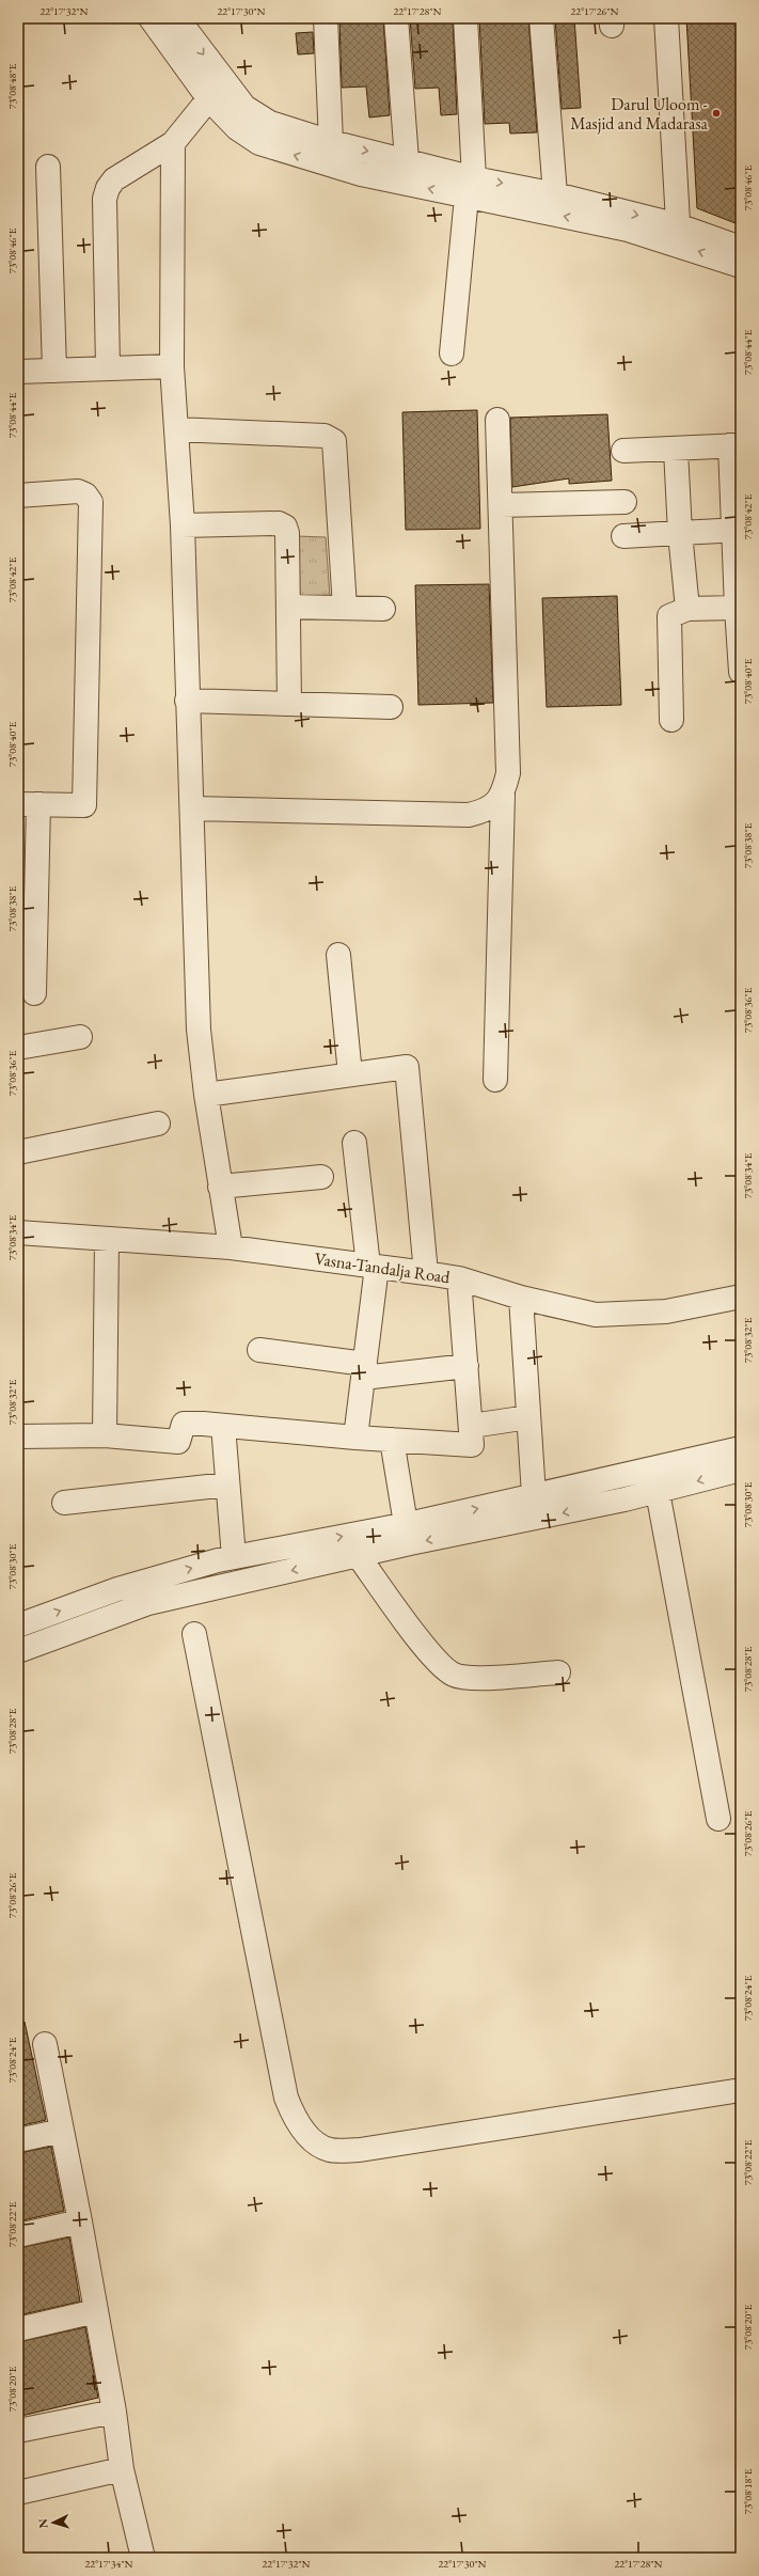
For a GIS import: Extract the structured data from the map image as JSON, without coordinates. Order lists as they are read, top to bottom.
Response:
{
  "streets": {
    "street": ["Vasna-Tandalja Road"]
  },
  "places": ["Darul Uloom - Masjid and Madarasa"],
  "north": "left",
  "coordinates": [
    "22°17'32\"N",
    "22°17'30\"N",
    "22°17'28\"N",
    "22°17'26\"N",
    "73°08'48\"E",
    "73°08'46\"E",
    "73°08'44\"E",
    "73°08'42\"E",
    "73°08'40\"E",
    "73°08'38\"E",
    "73°08'36\"E",
    "73°08'34\"E",
    "73°08'32\"E",
    "73°08'30\"E",
    "73°08'28\"E",
    "73°08'26\"E",
    "73°08'24\"E",
    "73°08'22\"E",
    "73°08'20\"E",
    "73°08'18\"E",
    "22°17'34\"N"
  ]
}
